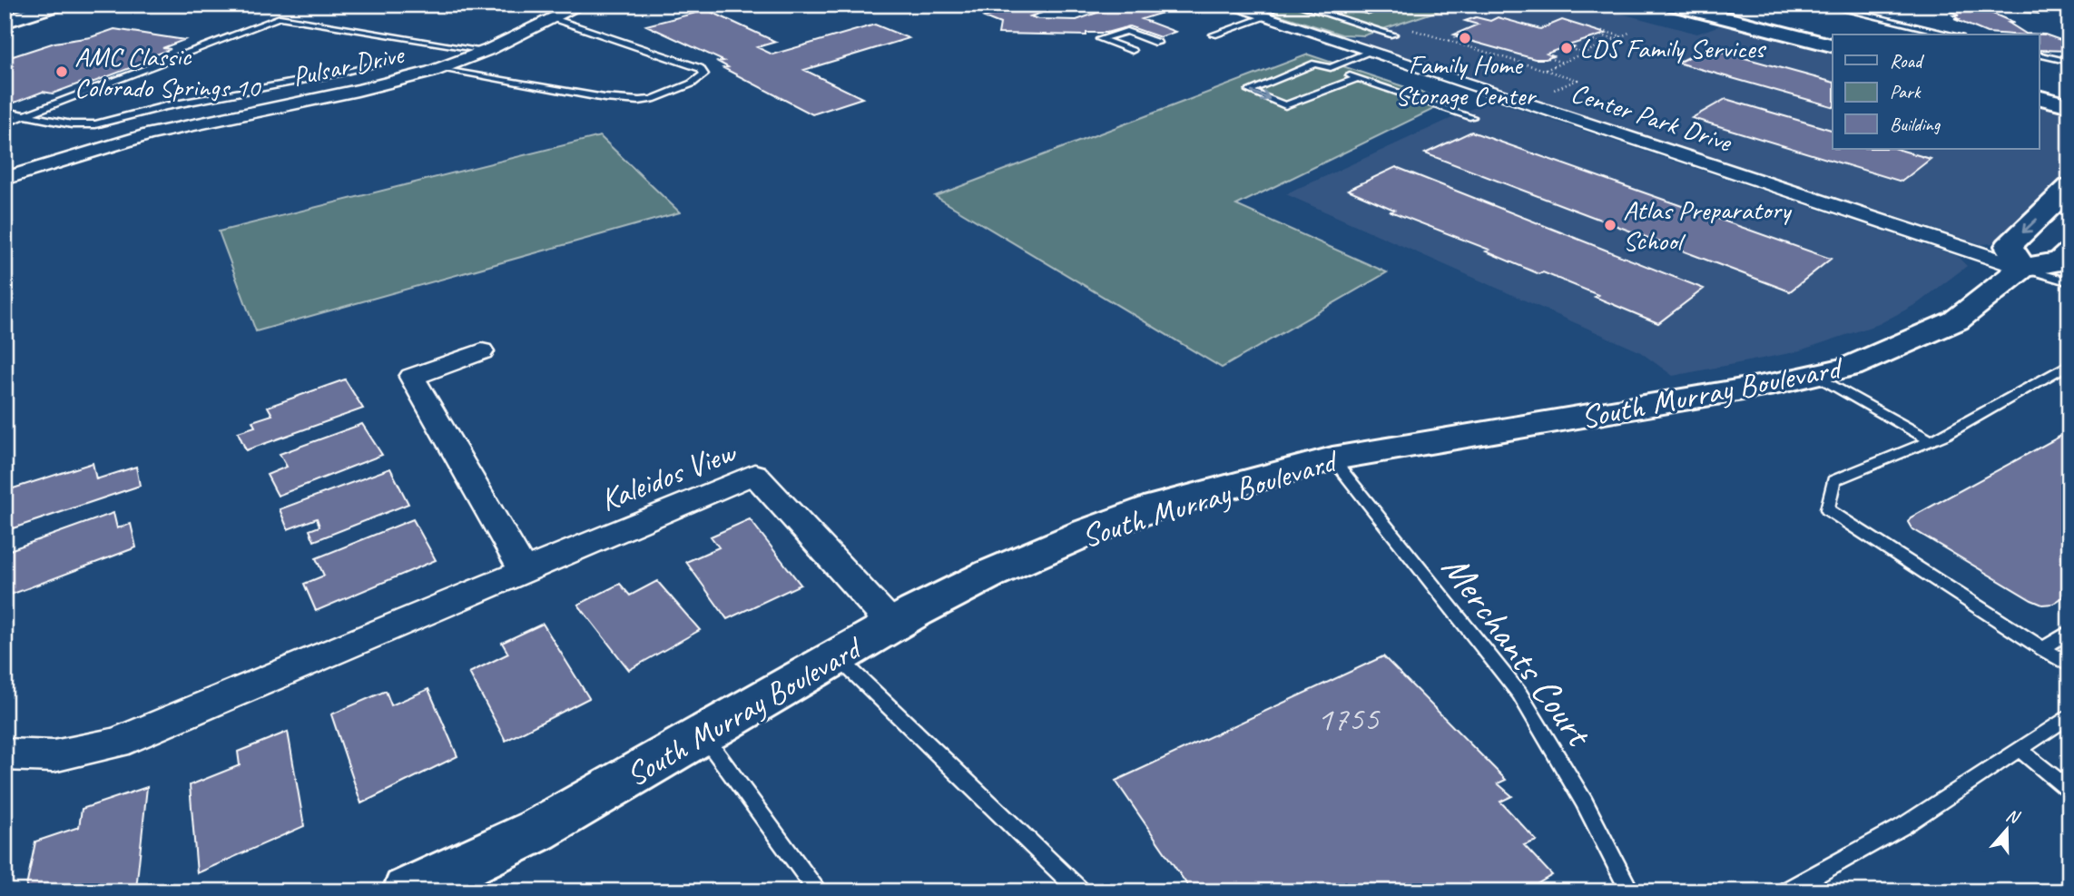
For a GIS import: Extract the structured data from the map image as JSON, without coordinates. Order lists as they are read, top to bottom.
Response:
{
  "streets": {
    "main road": ["South Murray Boulevard"],
    "street": ["Pulsar Drive", "Center Park Drive", "Kaleidos View"],
    "lane": ["Merchants Court"]
  },
  "crossings": [
    ["Center Park Drive", "South Murray Boulevard"],
    ["South Murray Boulevard", "Kaleidos View"],
    ["South Murray Boulevard", "Merchants Court"]
  ],
  "places": [
    "Family Home Storage Center",
    "LDS Family Services",
    "AMC Classic Colorado Springs 10",
    "Atlas Preparatory School"
  ],
  "house_numbers": ["1755"],
  "legend": ["Road", "Park", "Building"],
  "north": "top"
}
